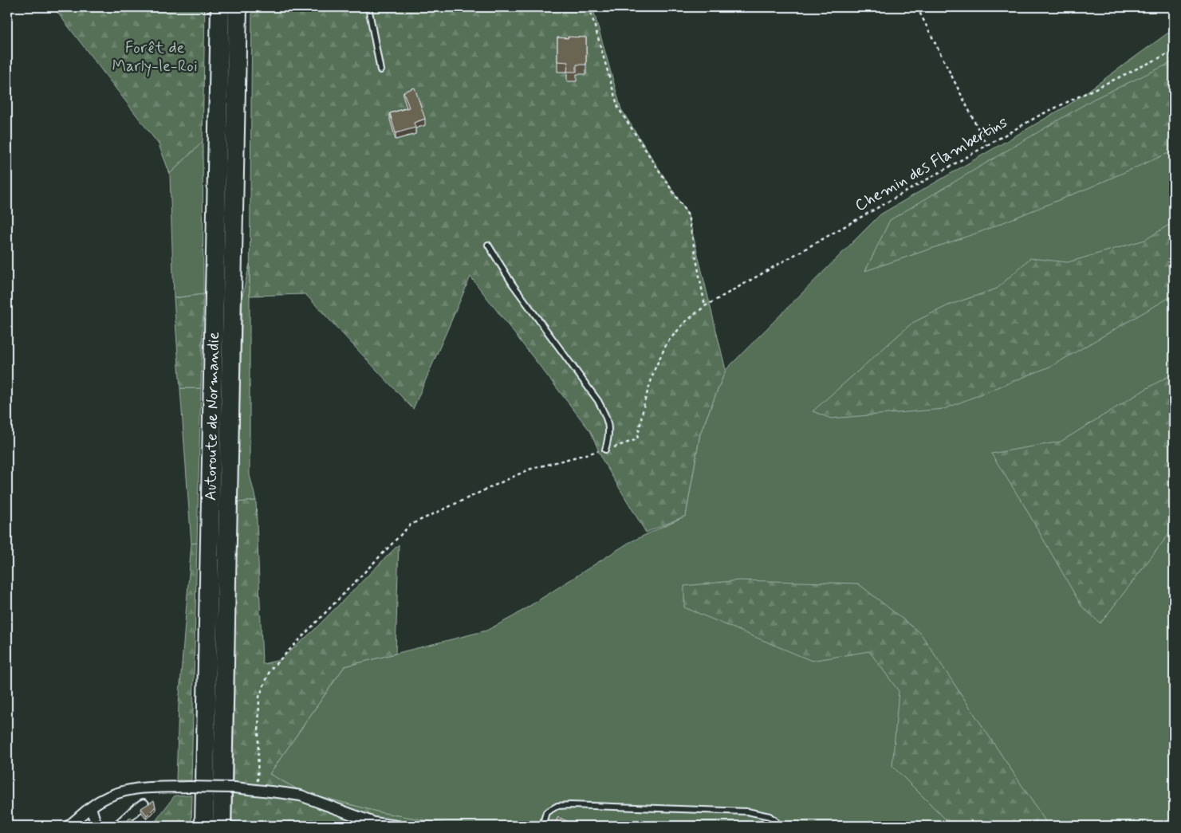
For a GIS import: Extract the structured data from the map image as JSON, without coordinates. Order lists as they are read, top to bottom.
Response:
{
  "streets": {
    "highway": ["Autoroute de Normandie"],
    "path": ["Chemin des Flambertins"]
  },
  "parks": ["Forêt de Marly-le-Roi"]
}
